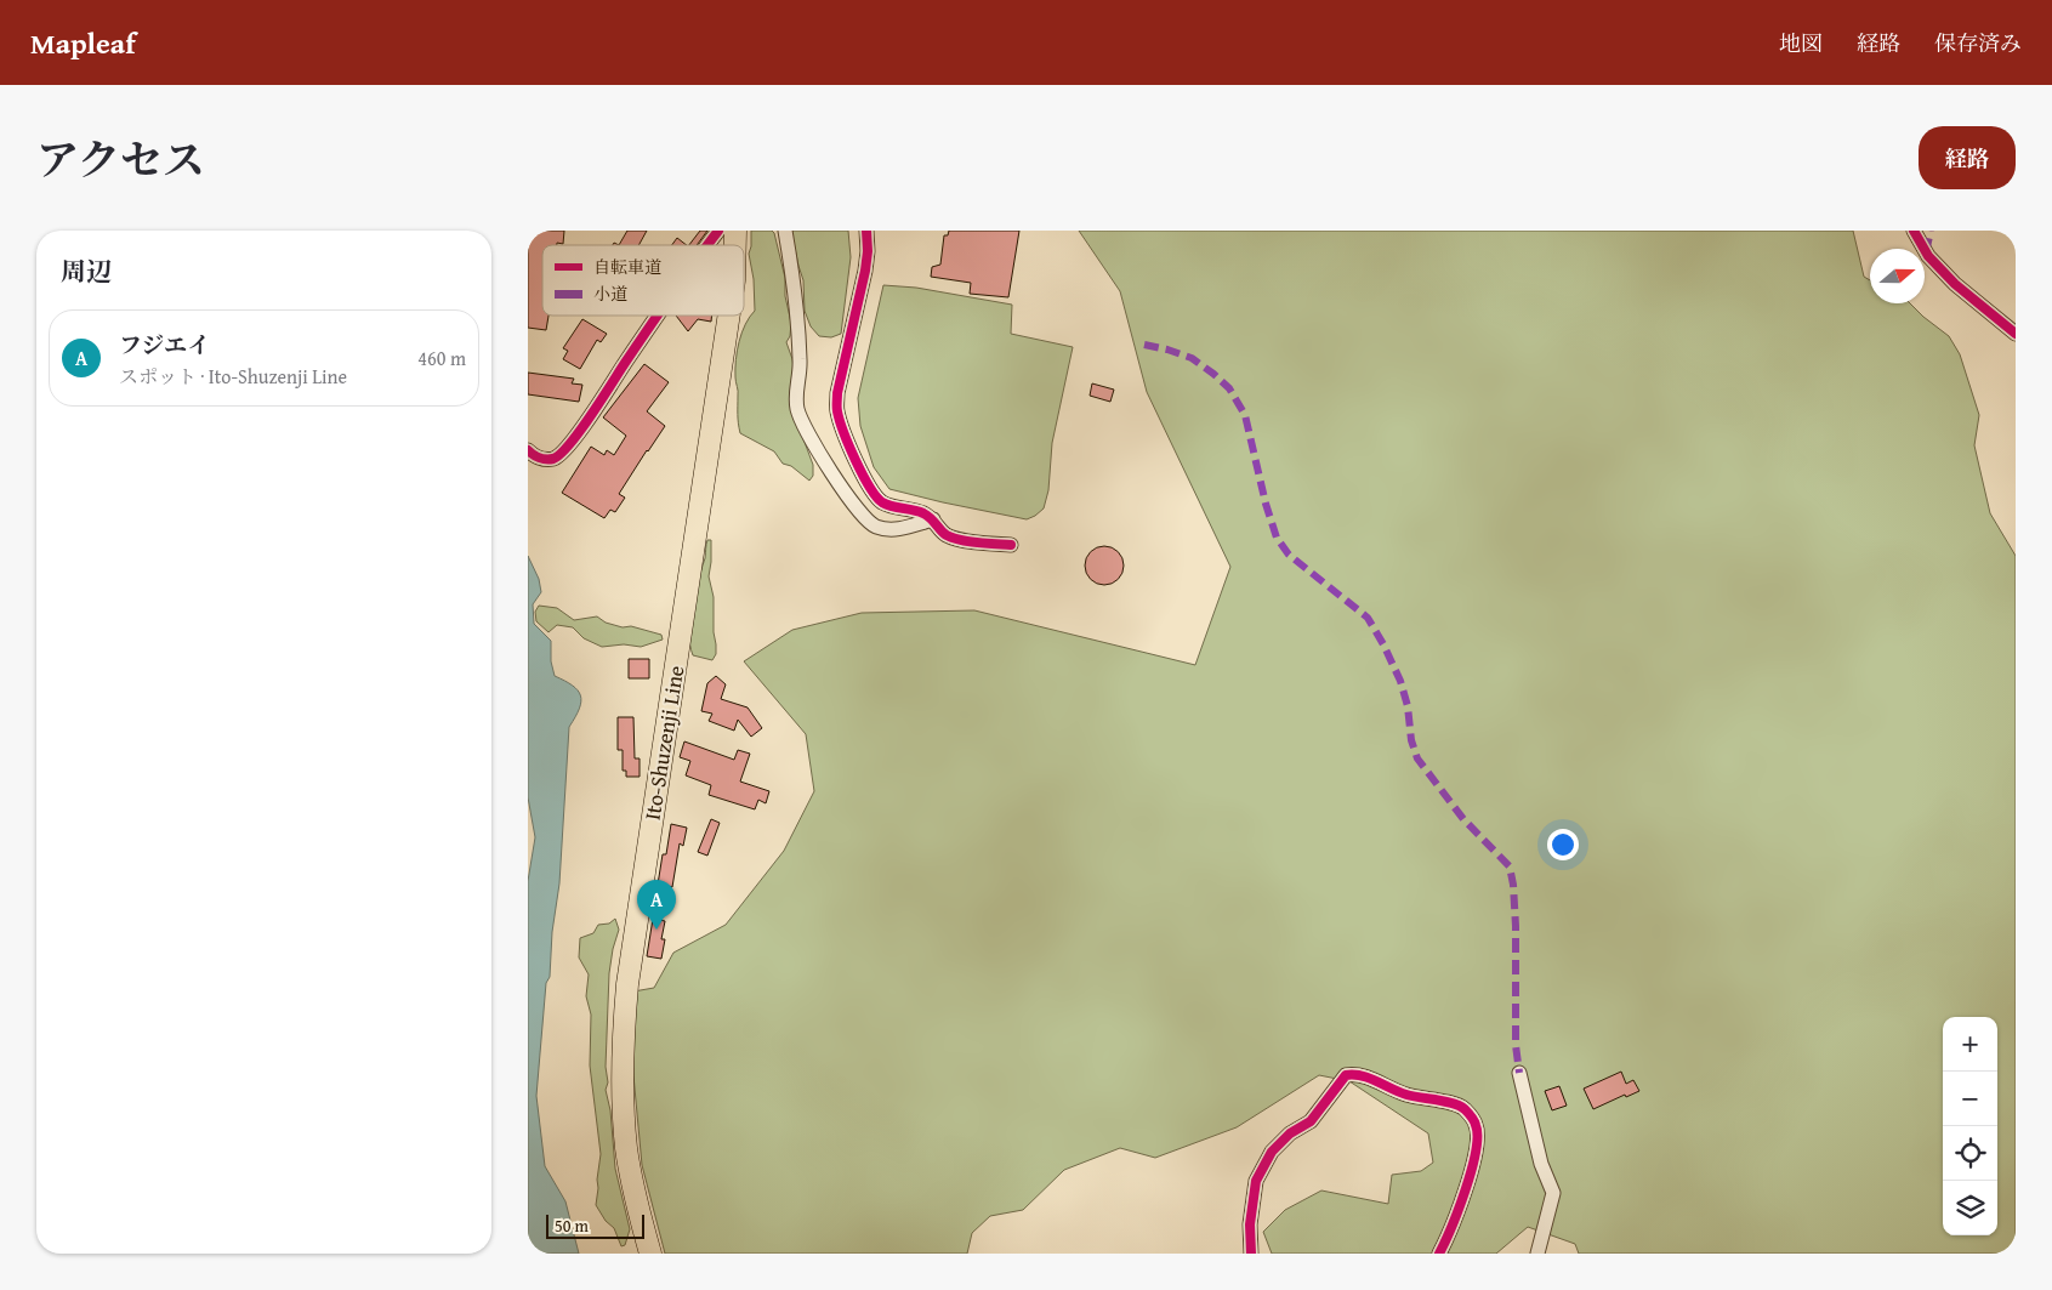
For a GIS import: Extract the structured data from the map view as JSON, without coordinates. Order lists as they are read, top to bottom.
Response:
{
  "streets": {
    "main road": ["Ito-Shuzenji Line"]
  },
  "legend": ["自転車道", "小道"],
  "scale_bar": "50 m",
  "north": "right",
  "page": {
    "header": "Mapleaf",
    "nav": ["地図", "経路", "保存済み"],
    "title": "アクセス",
    "buttons": "経路",
    "heading": "周辺",
    "list": [
      {
        "mark": "A",
        "name": "フジエイ",
        "note": "スポット · Ito-Shuzenji Line",
        "value": "460 m"
      }
    ],
    "pins": "A",
    "map_buttons": ["+", "−"],
    "scale": "50 m"
  }
}
